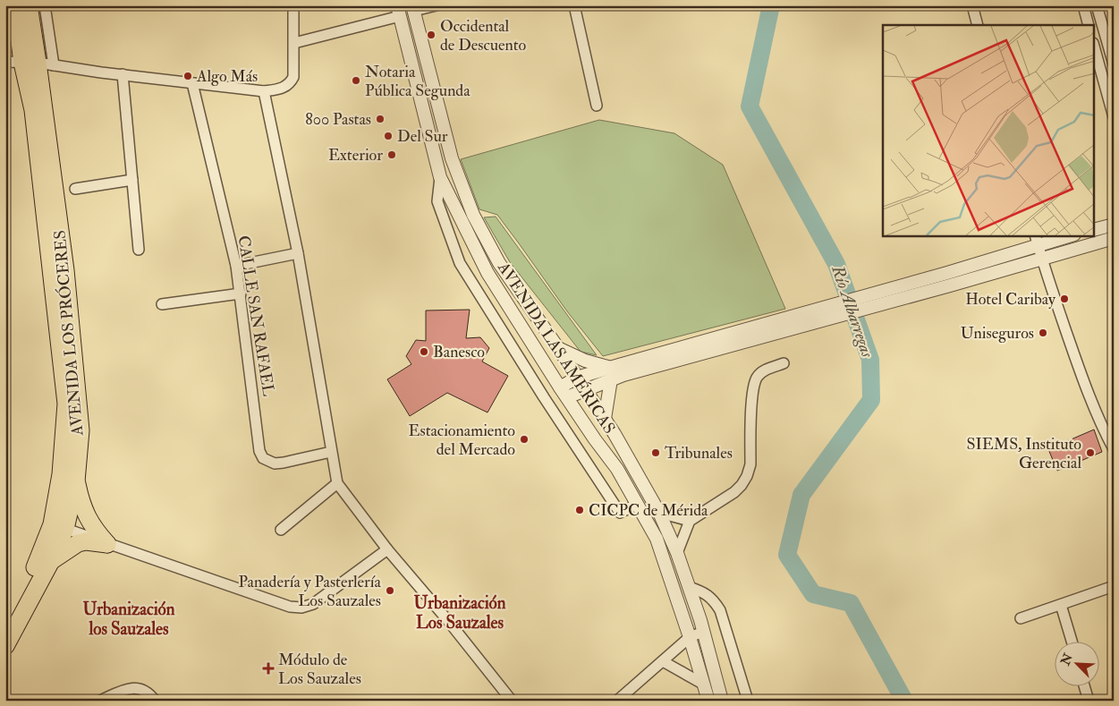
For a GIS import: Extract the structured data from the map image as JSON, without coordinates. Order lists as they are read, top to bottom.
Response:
{
  "streets": {
    "highway": ["AVENIDA LOS PRÓCERES"],
    "street": ["CALLE SAN RAFAEL", "AVENIDA LAS AMÉRICAS"]
  },
  "districts": ["Urbanización Los Sauzales", "Urbanización los Sauzales"],
  "water": ["Río Albarregas"],
  "places": {
    "other": [
      "Occidental de Descuento",
      "Algo Más",
      "Notaria Pública Segunda",
      "800 Pastas",
      "Del Sur",
      "Exterior",
      "Hotel Caribay",
      "Uniseguros",
      "Banesco",
      "Estacionamiento del Mercado",
      "Tribunales",
      "SIEMS, Instituto Gerencial",
      "CICPC de Mérida",
      "Panadería y Pasterlería Los Sauzales"
    ],
    "health": ["Módulo de Los Sauzales"]
  },
  "north": "top left"
}
